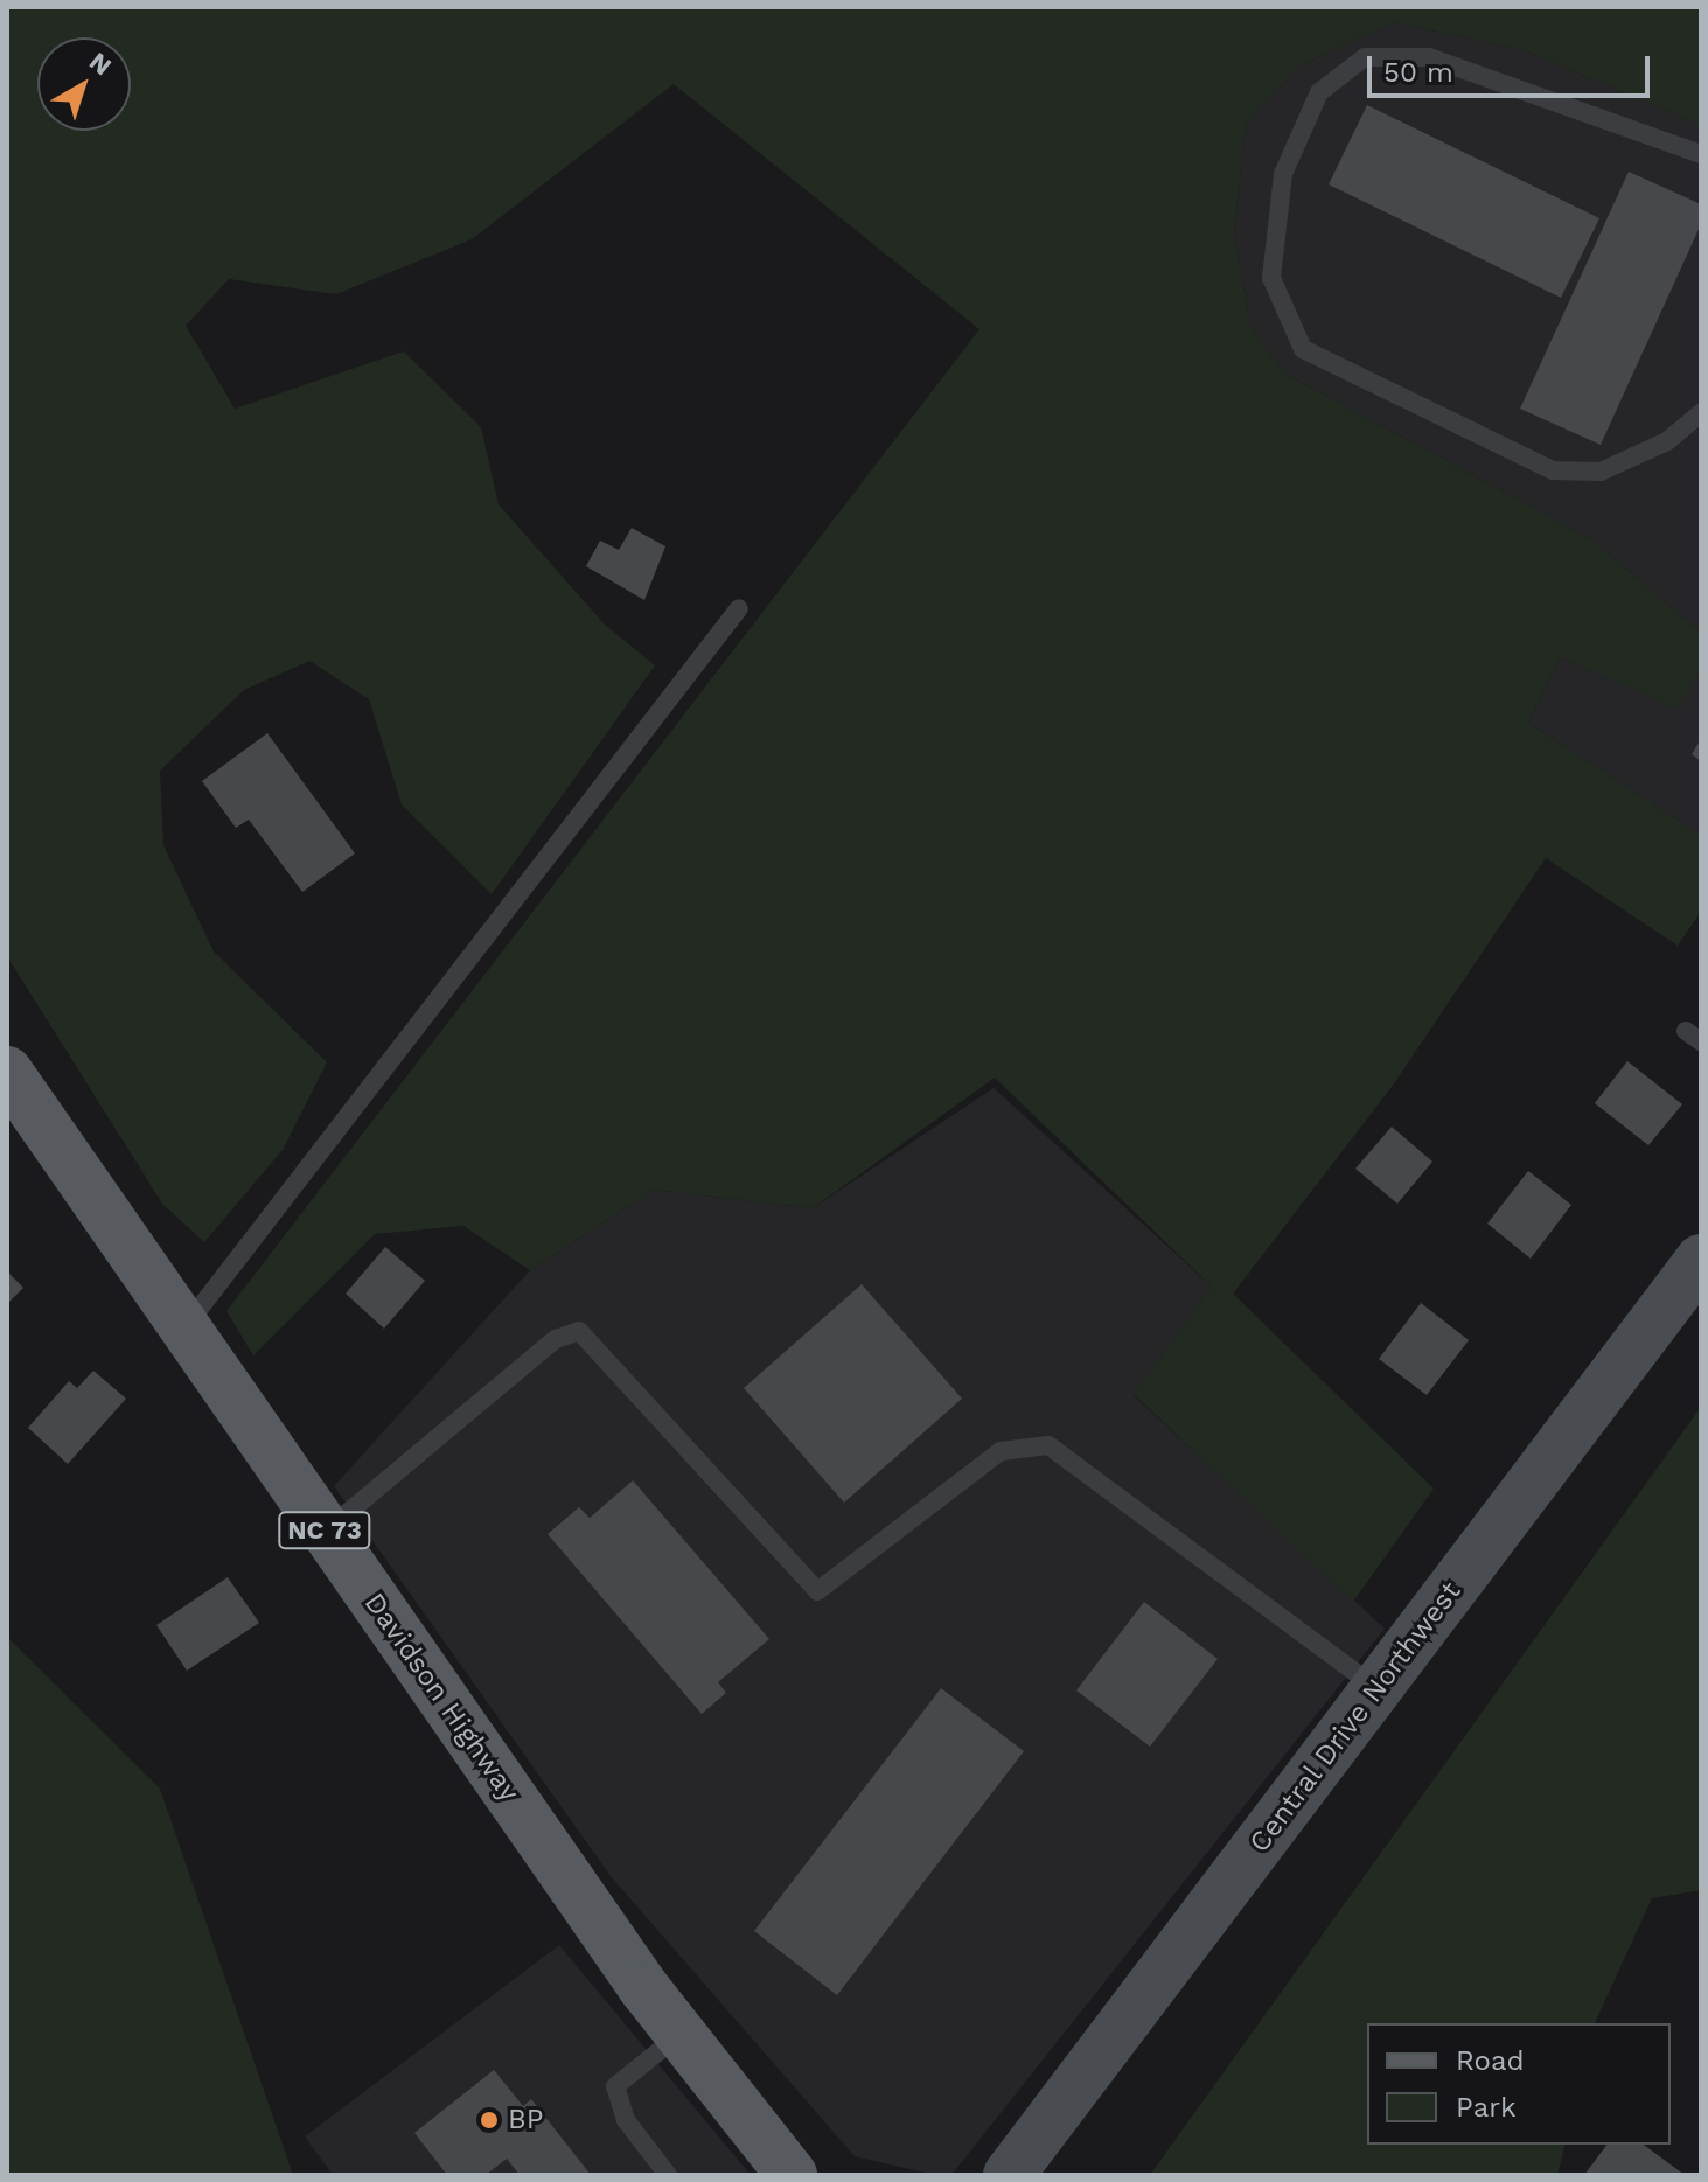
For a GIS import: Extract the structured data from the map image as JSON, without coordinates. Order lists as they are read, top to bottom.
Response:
{
  "streets": {
    "main road": ["NC 73", "Davidson Highway"],
    "street": ["Central Drive Northwest"]
  },
  "places": ["BP"],
  "legend": ["Road", "Park"],
  "scale_bar": "50 m",
  "north": "top right"
}
